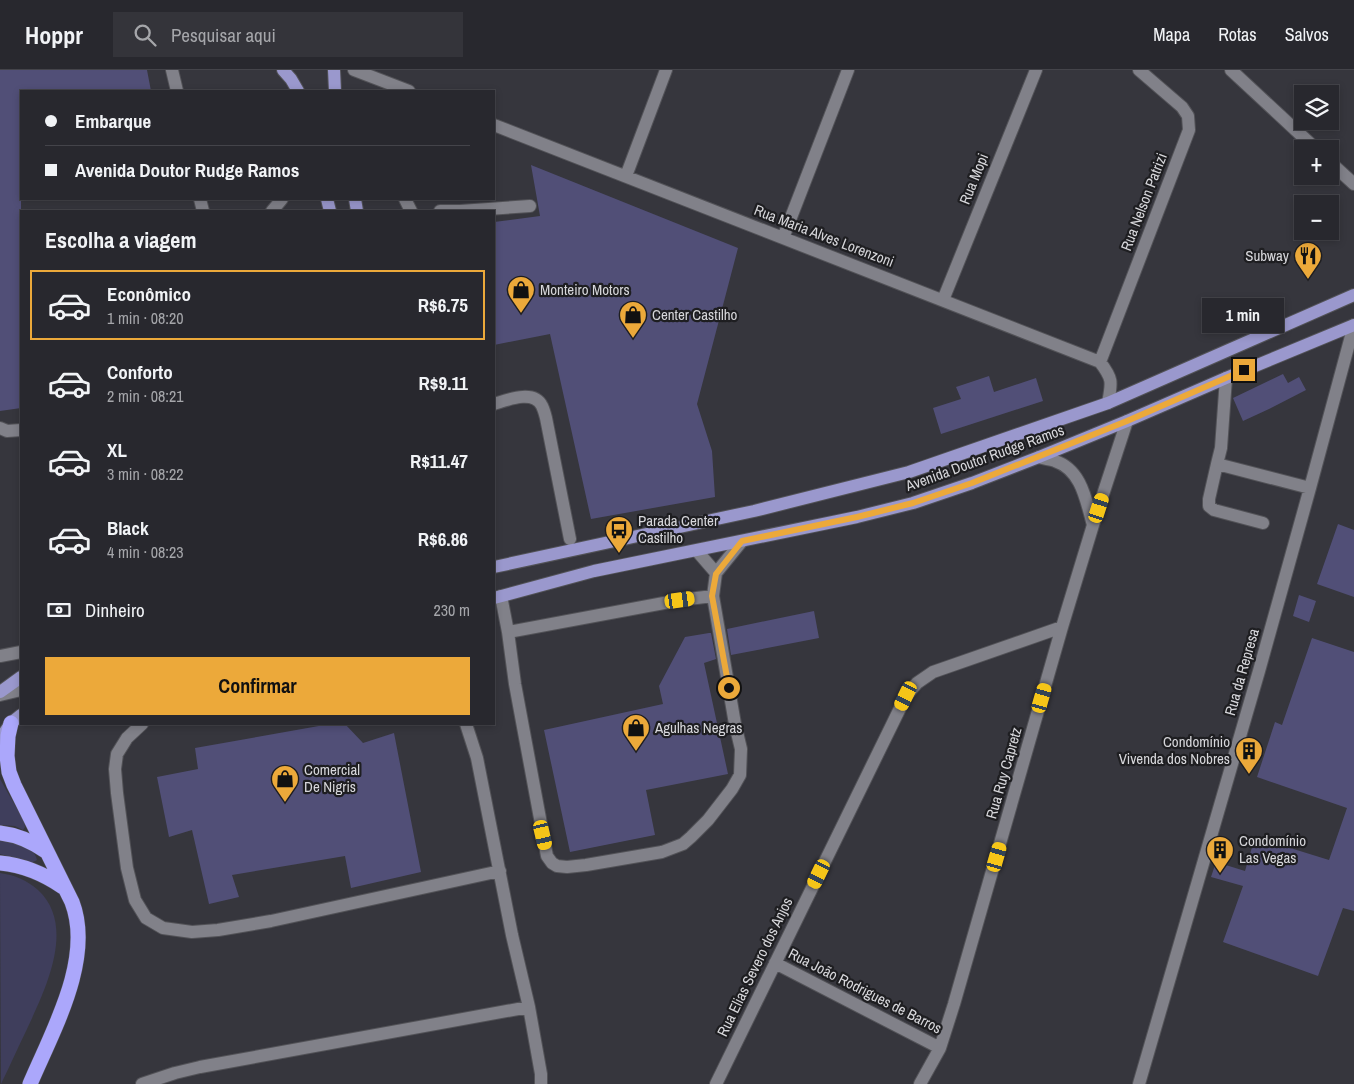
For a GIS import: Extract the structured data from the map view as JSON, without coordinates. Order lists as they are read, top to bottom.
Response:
{
  "streets": {
    "main road": ["Avenida Doutor Rudge Ramos"],
    "street": [
      "Rua Mopi",
      "Rua Nelson Patrizi",
      "Rua Maria Alves Lorenzoni",
      "Rua da Represa",
      "Rua Ruy Capretz",
      "Rua Elias Severo dos Anjos",
      "Rua João Rodrigues de Barros"
    ]
  },
  "crossings": [
    ["Rua Mopi", "Rua Maria Alves Lorenzoni"],
    ["Rua Nelson Patrizi", "Rua Maria Alves Lorenzoni"],
    ["Avenida Doutor Rudge Ramos", "Rua da Represa"],
    ["Avenida Doutor Rudge Ramos", "Rua Ruy Capretz"],
    ["Rua Ruy Capretz", "Rua Elias Severo dos Anjos"],
    ["Rua Ruy Capretz", "Rua João Rodrigues de Barros"],
    ["Rua Elias Severo dos Anjos", "Rua João Rodrigues de Barros"]
  ],
  "places": {
    "restaurant": ["Subway"],
    "shop": [
      "Monteiro Motors",
      "Center Castilho",
      "Agulhas Negras",
      "Comercial De Nigris"
    ],
    "bus stop": ["Parada Center Castilho"],
    "building": ["Condomínio Vivenda dos Nobres", "Condomínio Las Vegas"]
  },
  "page": {
    "header": "Hoppr",
    "search": "Pesquisar aqui",
    "nav": ["Mapa", "Rotas", "Salvos"],
    "map_buttons": ["+", "−"],
    "banner": ["Embarque", "Avenida Doutor Rudge Ramos"],
    "heading": "Escolha a viagem",
    "list": [
      {
        "name": "Econômico",
        "note": "1 min · 08:20",
        "value": "R$6.75"
      },
      {
        "name": "Conforto",
        "note": "2 min · 08:21",
        "value": "R$9.11"
      },
      {
        "name": "XL",
        "note": "3 min · 08:22",
        "value": "R$11.47"
      },
      {
        "name": "Black",
        "note": "4 min · 08:23",
        "value": "R$6.86"
      }
    ],
    "bubble": "1 min",
    "pay": ["Dinheiro", "230 m"],
    "buttons": "Confirmar"
  }
}
